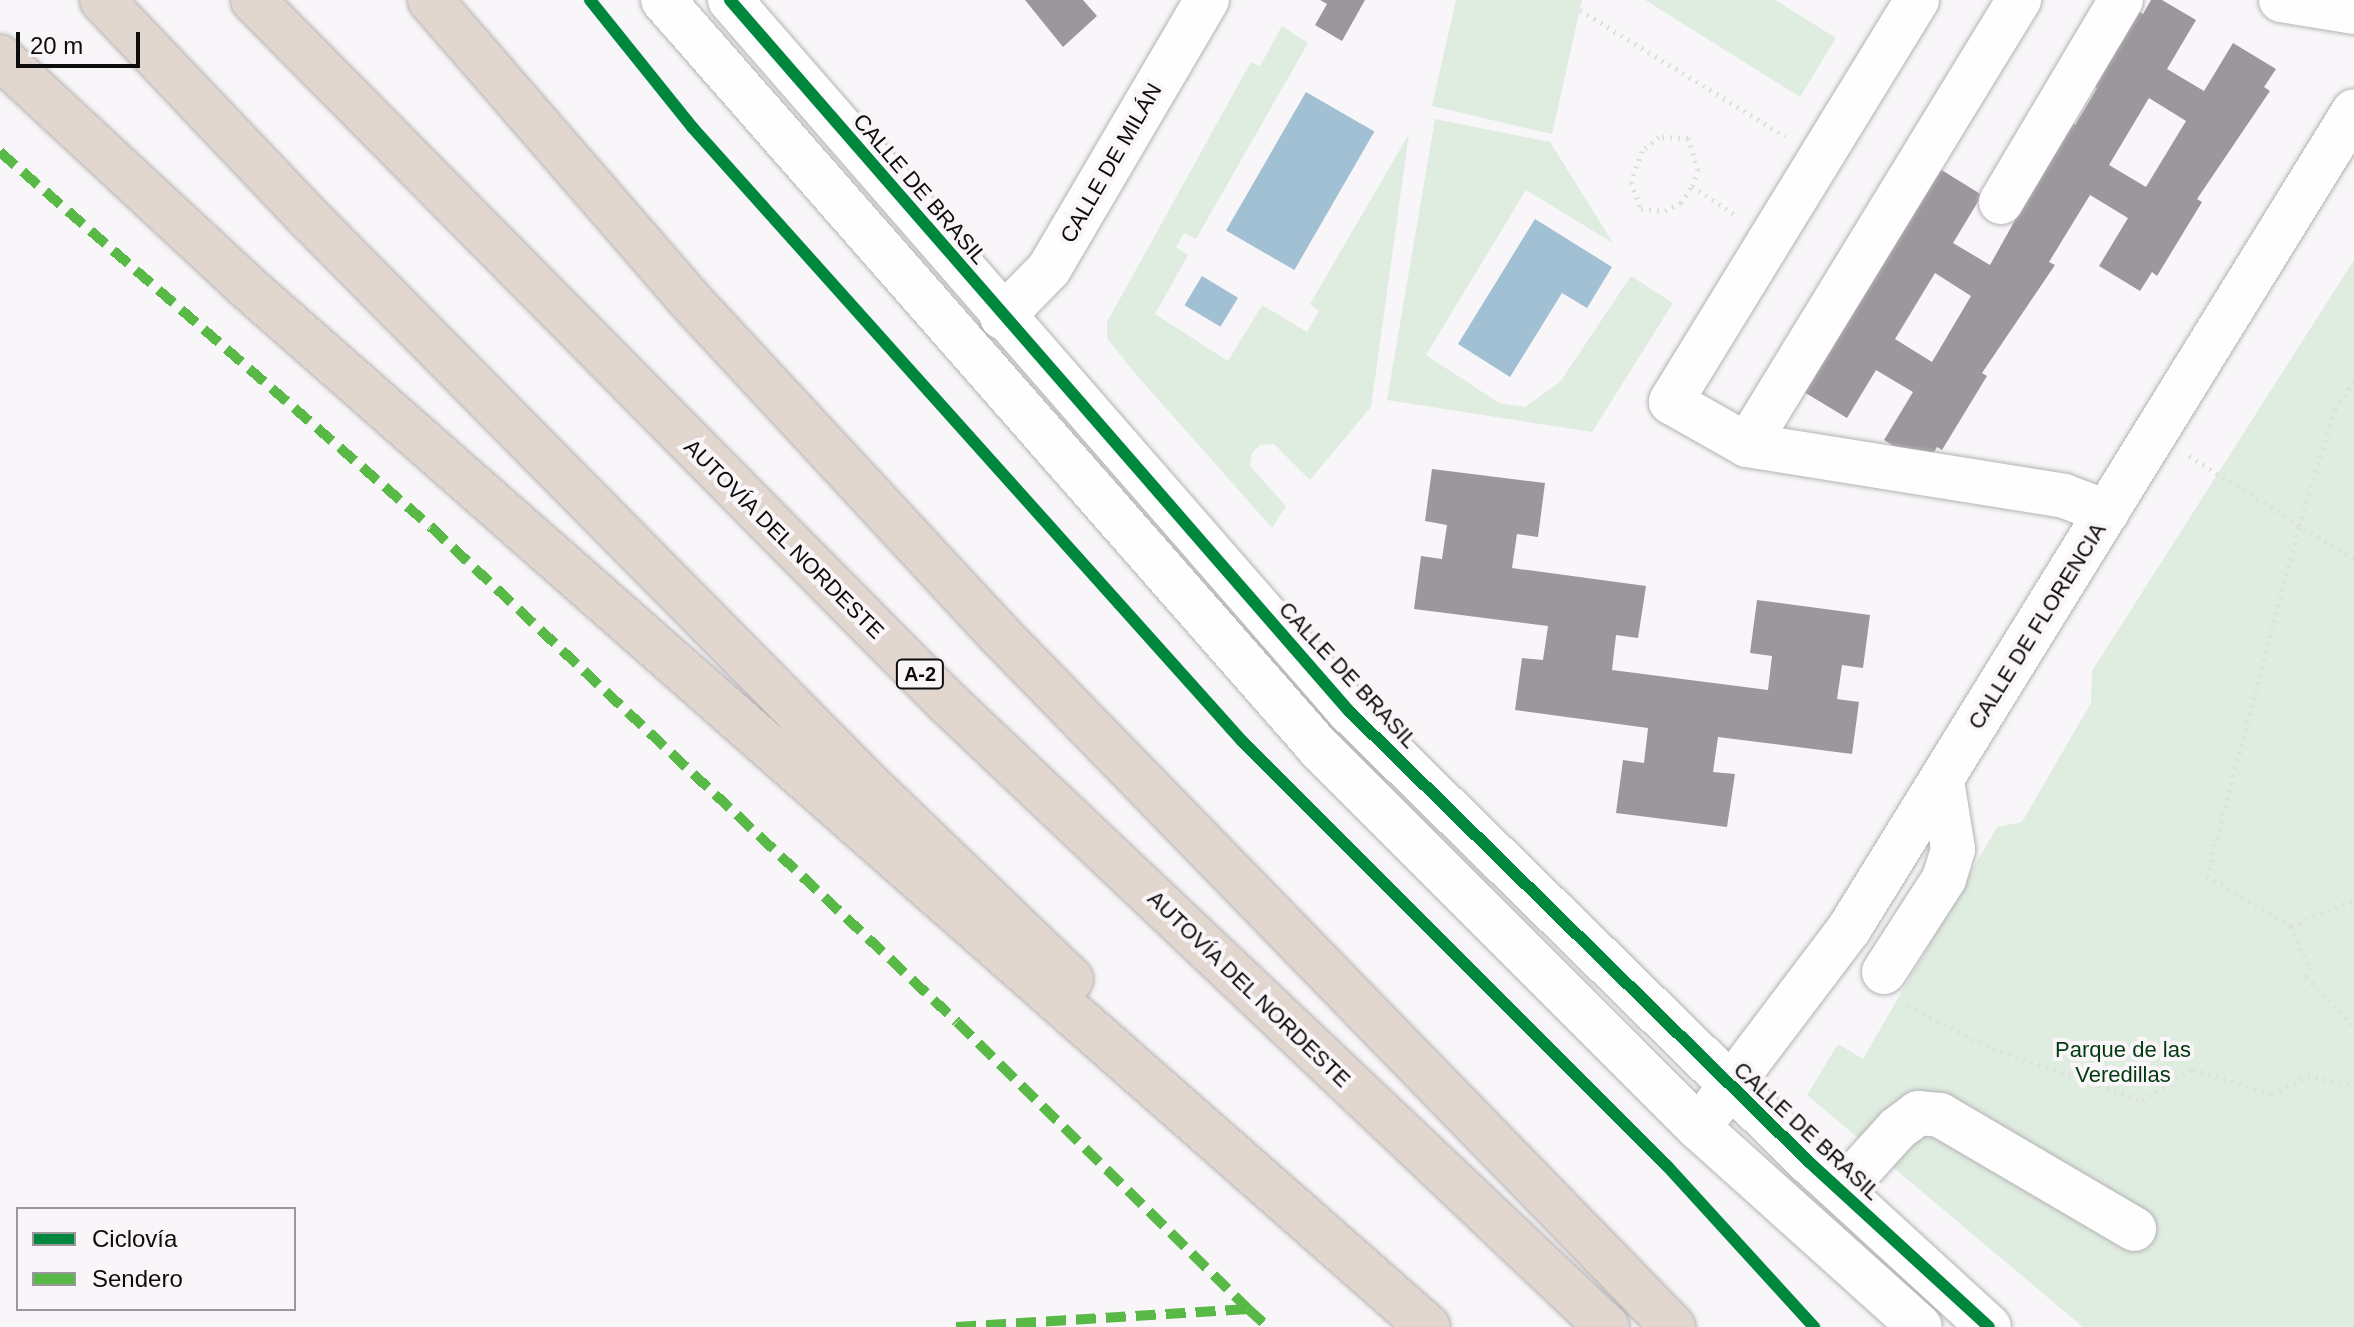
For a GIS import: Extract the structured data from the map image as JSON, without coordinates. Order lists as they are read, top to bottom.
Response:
{
  "streets": {
    "highway": ["AUTOVÍA DEL NORDESTE", "A-2"],
    "street": ["CALLE DE MILÁN", "CALLE DE BRASIL", "CALLE DE FLORENCIA"]
  },
  "crossings": [
    ["CALLE DE MILÁN", "CALLE DE BRASIL"],
    ["CALLE DE BRASIL", "CALLE DE FLORENCIA"]
  ],
  "parks": ["Parque de las Veredillas"],
  "legend": ["Ciclovía", "Sendero"],
  "scale_bar": "20 m"
}
